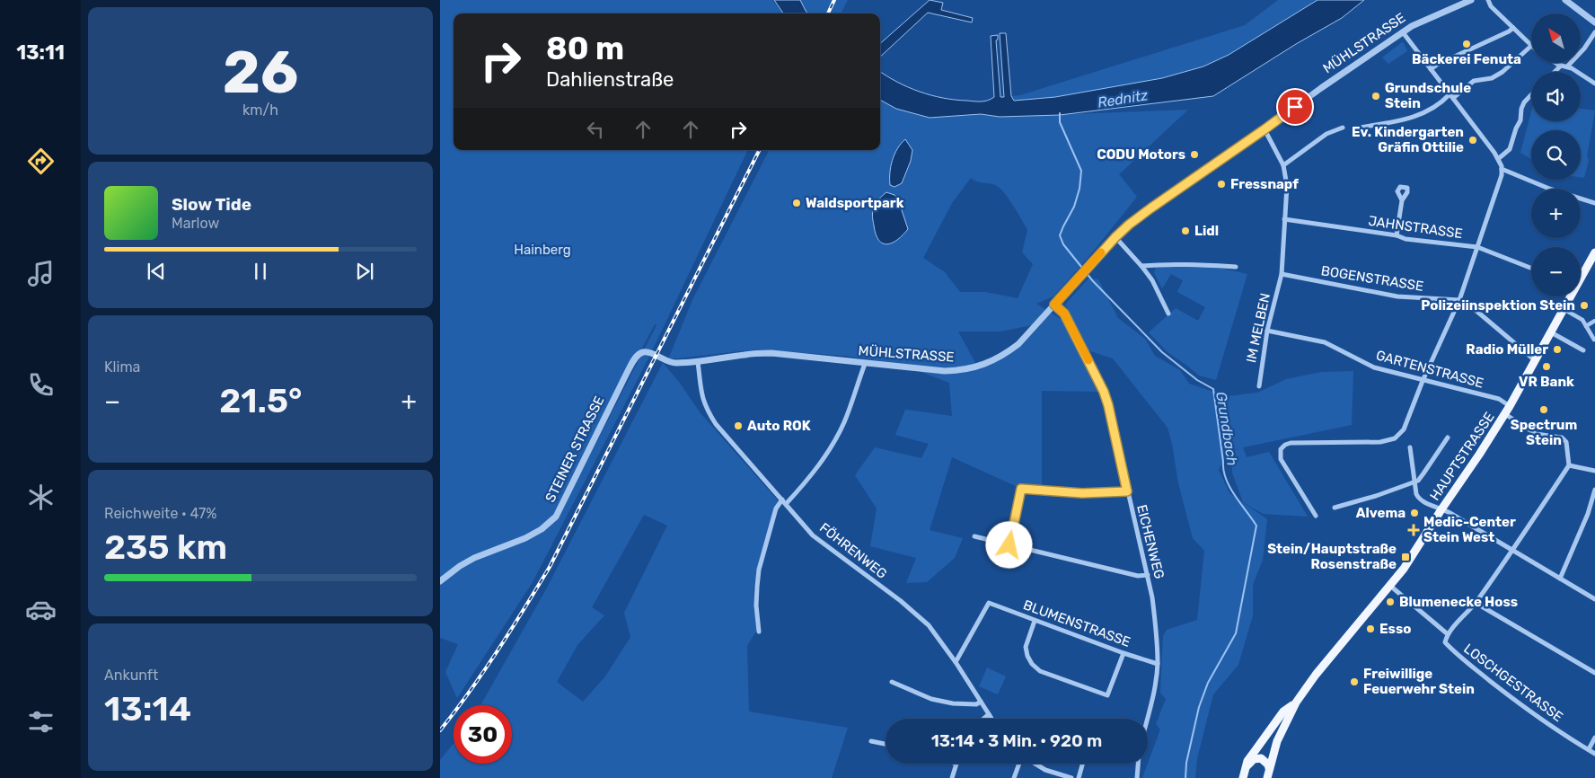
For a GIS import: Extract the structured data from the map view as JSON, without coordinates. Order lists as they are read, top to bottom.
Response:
{
  "streets": {
    "main road": ["HAUPTSTRASSE"],
    "street": [
      "MÜHLSTRASSE",
      "JAHNSTRASSE",
      "BOGENSTRASSE",
      "IM MELBEN",
      "GARTENSTRASSE",
      "STEINER STRASSE",
      "EICHENWEG",
      "FÖHRENWEG",
      "BLUMENSTRASSE",
      "LOSCHGESTRASSE"
    ]
  },
  "crossings": [
    ["MÜHLSTRASSE", "IM MELBEN"],
    ["MÜHLSTRASSE", "STEINER STRASSE"],
    ["MÜHLSTRASSE", "EICHENWEG"],
    ["MÜHLSTRASSE", "FÖHRENWEG"],
    ["JAHNSTRASSE", "IM MELBEN"],
    ["BOGENSTRASSE", "IM MELBEN"],
    ["IM MELBEN", "GARTENSTRASSE"],
    ["GARTENSTRASSE", "HAUPTSTRASSE"],
    ["HAUPTSTRASSE", "LOSCHGESTRASSE"],
    ["EICHENWEG", "BLUMENSTRASSE"],
    ["FÖHRENWEG", "BLUMENSTRASSE"]
  ],
  "water": ["Rednitz", "Grundbach"],
  "parks": ["Hainberg"],
  "places": {
    "other": [
      "Bäckerei Fenuta",
      "Grundschule Stein",
      "Ev. Kindergarten Gräfin Ottilie",
      "CODU Motors",
      "Fressnapf",
      "Waldsportpark",
      "Lidl",
      "Polizeiinspektion Stein",
      "Radio Müller",
      "VR Bank",
      "Spectrum Stein",
      "Auto ROK",
      "Alvema",
      "Blumenecke Hoss",
      "Esso",
      "Freiwillige Feuerwehr Stein"
    ],
    "health": ["Medic-Center Stein West"],
    "transit": ["Stein/Hauptstraße Rosenstraße"]
  },
  "north": "top left",
  "page": {
    "tabs": "13:11",
    "tile": [
      ["26", "km/h"],
      "Klima",
      ["Reichweite · 47%", "235 km"],
      ["Ankunft", "13:14"]
    ],
    "map_buttons": ["+", "−"],
    "turn": ["80 m", "Dahlienstraße"],
    "song": ["Slow Tide", "Marlow"],
    "heat": ["−", "21.5°", "+"],
    "limit": "30",
    "trip": "13:14 · 3 Min. · 920 m"
  }
}
